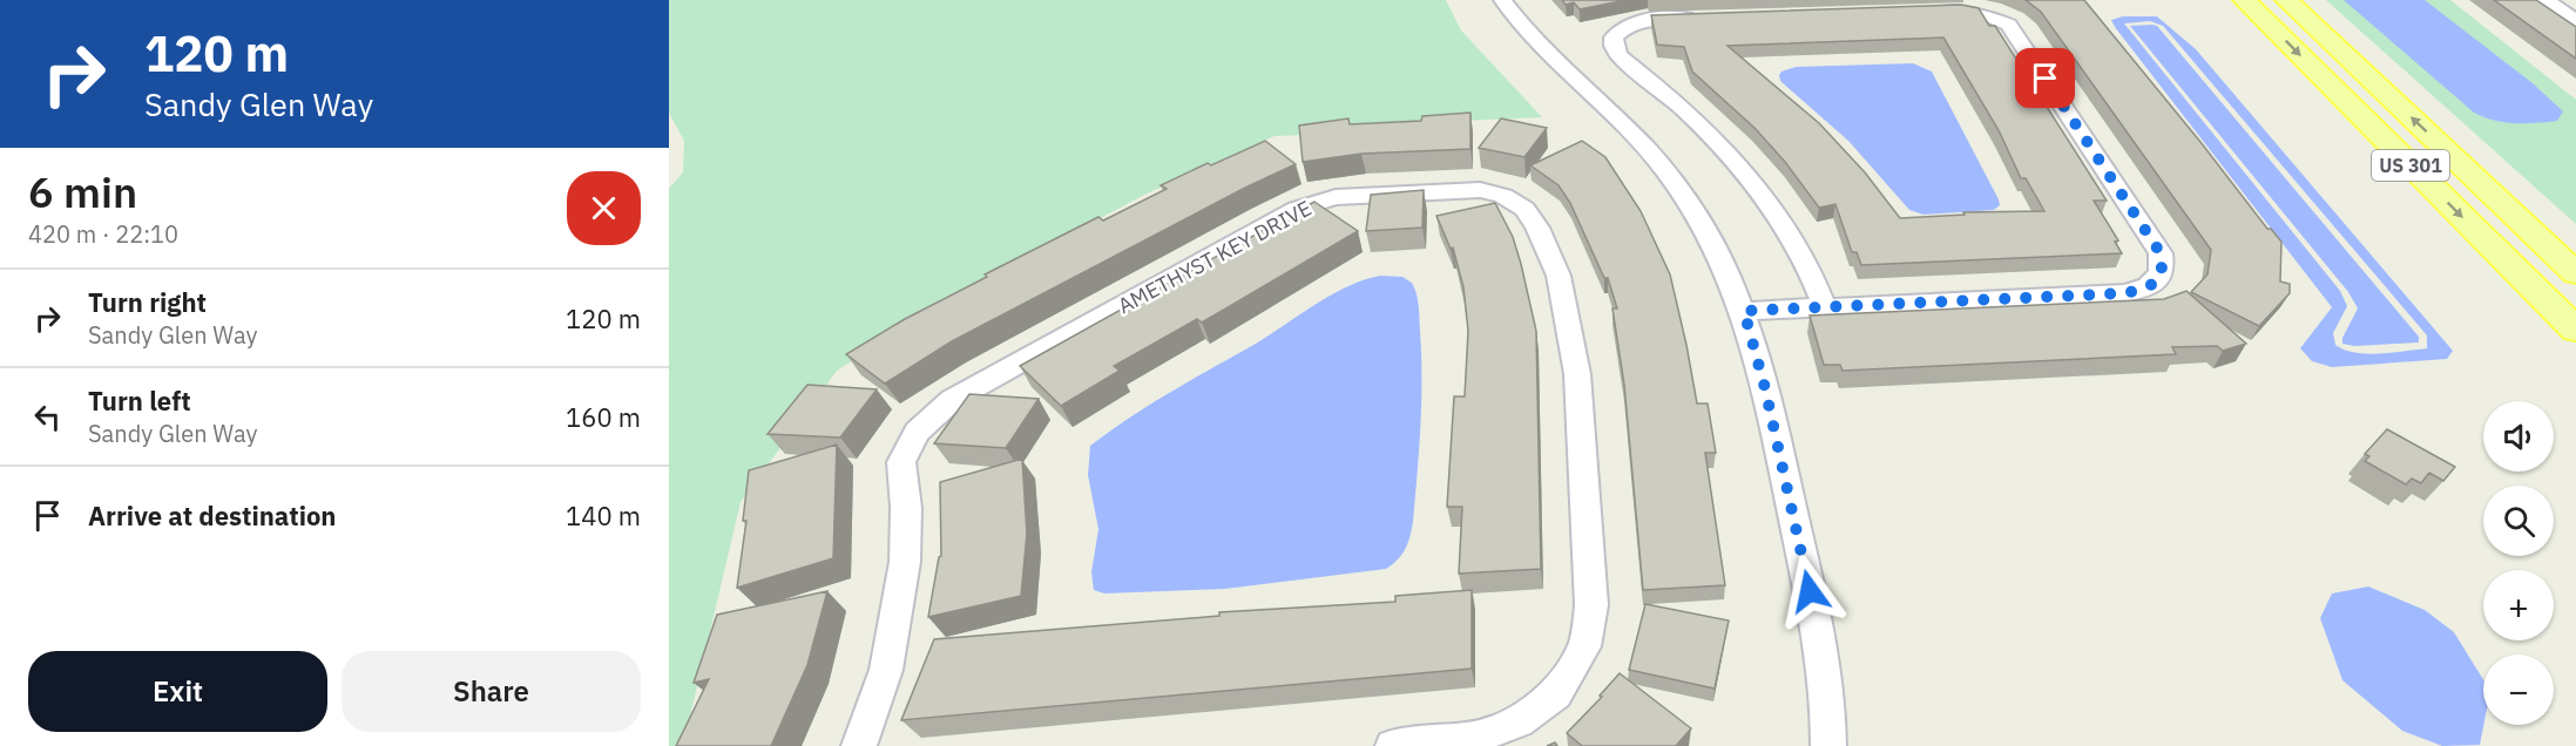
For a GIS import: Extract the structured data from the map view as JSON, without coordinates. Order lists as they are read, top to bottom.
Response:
{
  "streets": {
    "main road": ["US 301"],
    "street": ["AMETHYST KEY DRIVE"]
  },
  "page": {
    "turn": ["120 m", "Sandy Glen Way"],
    "heading": ["6 min", "420 m · 22:10"],
    "list": [
      {
        "name": "Turn right",
        "note": "Sandy Glen Way",
        "value": "120 m"
      },
      {
        "name": "Turn left",
        "note": "Sandy Glen Way",
        "value": "160 m"
      },
      {
        "name": "Arrive at destination",
        "value": "140 m"
      }
    ],
    "map_buttons": ["+", "−"],
    "buttons": ["Exit", "Share"]
  }
}
